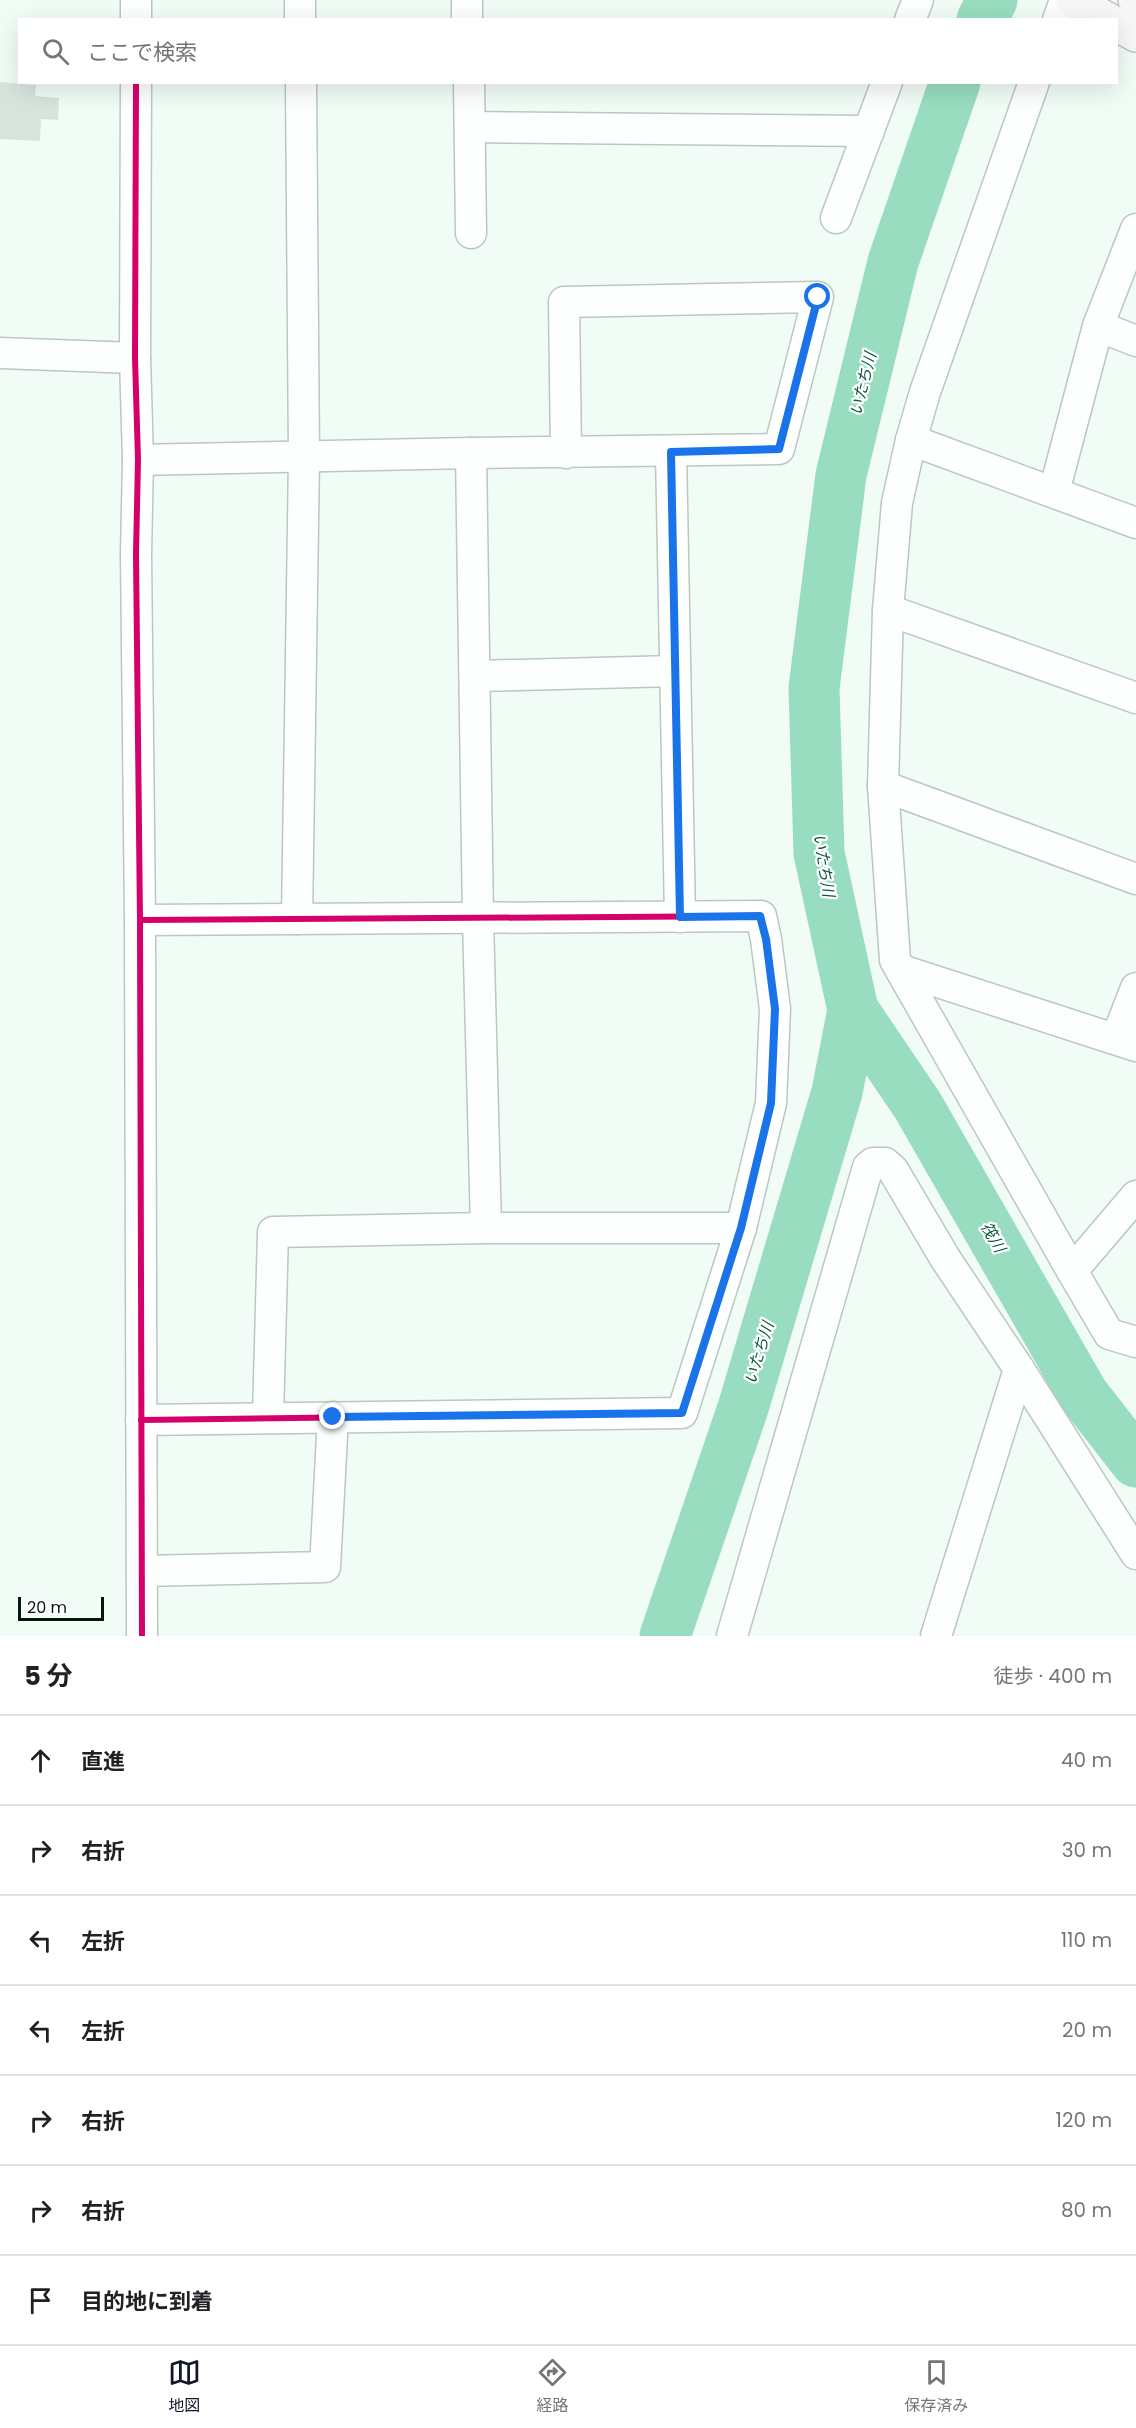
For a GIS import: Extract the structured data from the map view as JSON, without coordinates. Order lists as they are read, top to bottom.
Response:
{
  "water": ["いたち川", "筏川"],
  "scale_bar": "20 m",
  "page": {
    "search": "ここで検索",
    "scale": "20 m",
    "heading": ["5 分", "徒歩 · 400 m"],
    "list": [
      ["直進", "40 m"],
      ["右折", "30 m"],
      ["左折", "110 m"],
      ["左折", "20 m"],
      ["右折", "120 m"],
      ["右折", "80 m"],
      "目的地に到着"
    ],
    "nav": ["地図", "経路", "保存済み"]
  }
}
